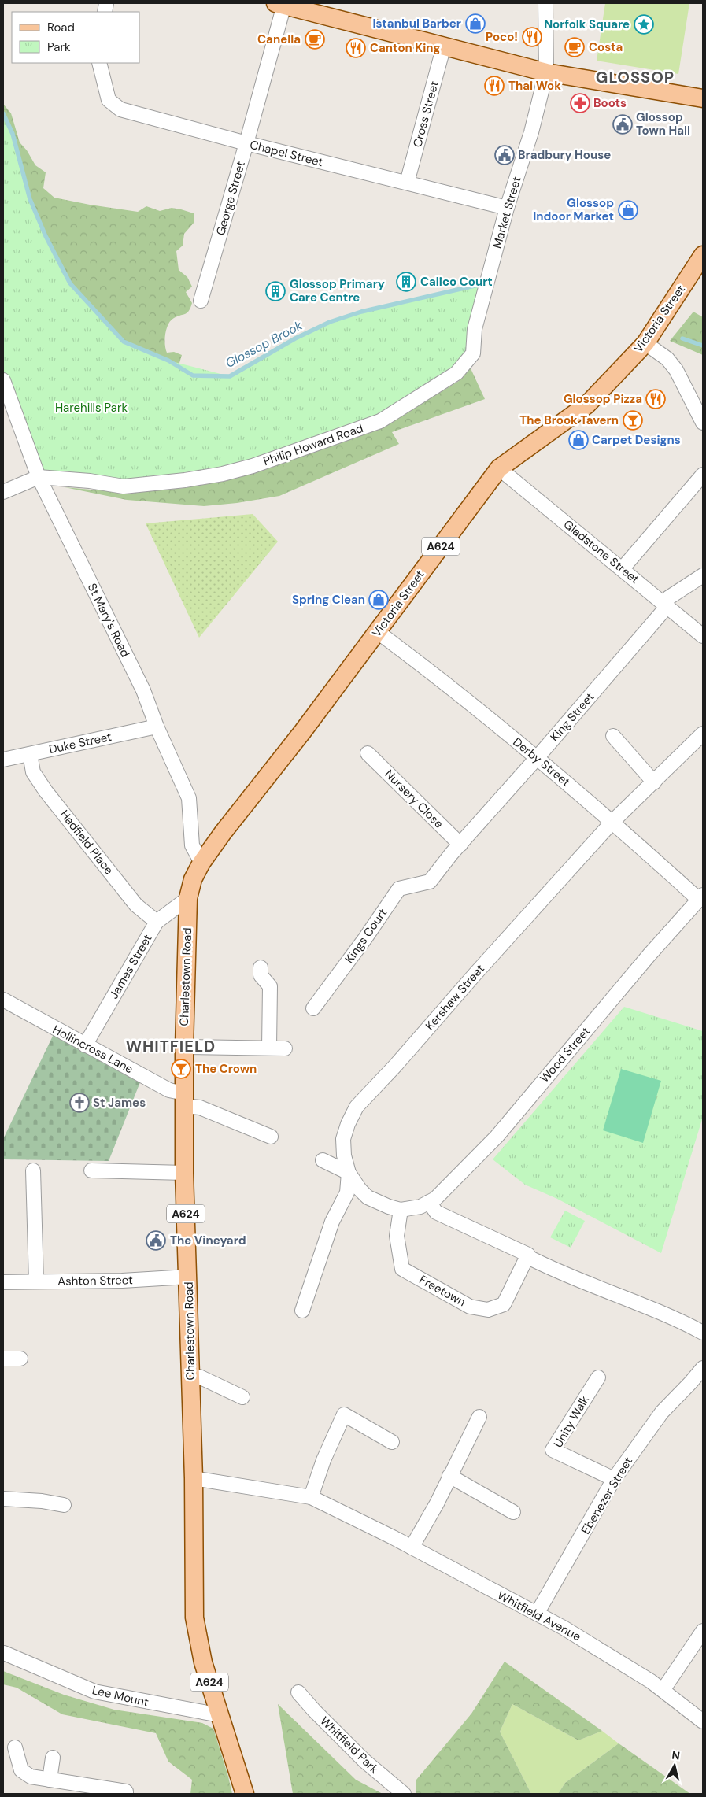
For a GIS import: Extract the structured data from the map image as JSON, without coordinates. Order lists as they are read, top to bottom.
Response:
{
  "streets": {
    "main road": ["Victoria Street", "A624", "Charlestown Road"],
    "street": [
      "Cross Street",
      "Chapel Street",
      "George Street",
      "Market Street",
      "Philip Howard Road",
      "Gladstone Street",
      "St Mary's Road",
      "King Street",
      "Duke Street",
      "Derby Street",
      "Nursery Close",
      "Hadfield Place",
      "Kings Court",
      "James Street",
      "Kershaw Street",
      "Hollincross Lane",
      "Wood Street",
      "Ashton Street",
      "Freetown",
      "Unity Walk",
      "Ebenezer Street",
      "Whitfield Avenue",
      "Lee Mount",
      "Whitfield Park"
    ]
  },
  "crossings": [
    ["Cross Street", "Chapel Street"],
    ["Chapel Street", "George Street"],
    ["Chapel Street", "Market Street"],
    ["Market Street", "Philip Howard Road"],
    ["Victoria Street", "Gladstone Street"],
    ["Victoria Street", "St Mary's Road"],
    ["Victoria Street", "Derby Street"],
    ["Victoria Street", "Charlestown Road"],
    ["Philip Howard Road", "St Mary's Road"],
    ["Gladstone Street", "King Street"],
    ["St Mary's Road", "Duke Street"],
    ["St Mary's Road", "Charlestown Road"],
    ["King Street", "Derby Street"],
    ["King Street", "Nursery Close"],
    ["King Street", "Kings Court"],
    ["Duke Street", "Hadfield Place"],
    ["Derby Street", "Kershaw Street"],
    ["Derby Street", "Wood Street"],
    ["Hadfield Place", "James Street"],
    ["James Street", "Charlestown Road"],
    ["James Street", "Hollincross Lane"],
    ["Charlestown Road", "Hollincross Lane"],
    ["Charlestown Road", "Ashton Street"],
    ["Charlestown Road", "Whitfield Avenue"],
    ["Charlestown Road", "Lee Mount"],
    ["Unity Walk", "Ebenezer Street"],
    ["Ebenezer Street", "Whitfield Avenue"]
  ],
  "districts": ["GLOSSOP", "WHITFIELD"],
  "water": ["Glossop Brook"],
  "parks": ["Harehills Park"],
  "places": {
    "shop": [
      "Istanbul Barber",
      "Glossop Indoor Market",
      "Carpet Designs",
      "Spring Clean"
    ],
    "place": ["Norfolk Square"],
    "restaurant": [
      "Poco!",
      "Canton King",
      "Thai Wok",
      "Glossop Pizza"
    ],
    "cafe": ["Canella", "Costa"],
    "pharmacy": ["Boots"],
    "public building": ["Glossop Town Hall", "Bradbury House", "The Vineyard"],
    "building": ["Calico Court", "Glossop Primary Care Centre"],
    "bar": ["The Brook Tavern", "The Crown"],
    "church": ["St James"]
  },
  "legend": ["Road", "Park"],
  "north": "top"
}
